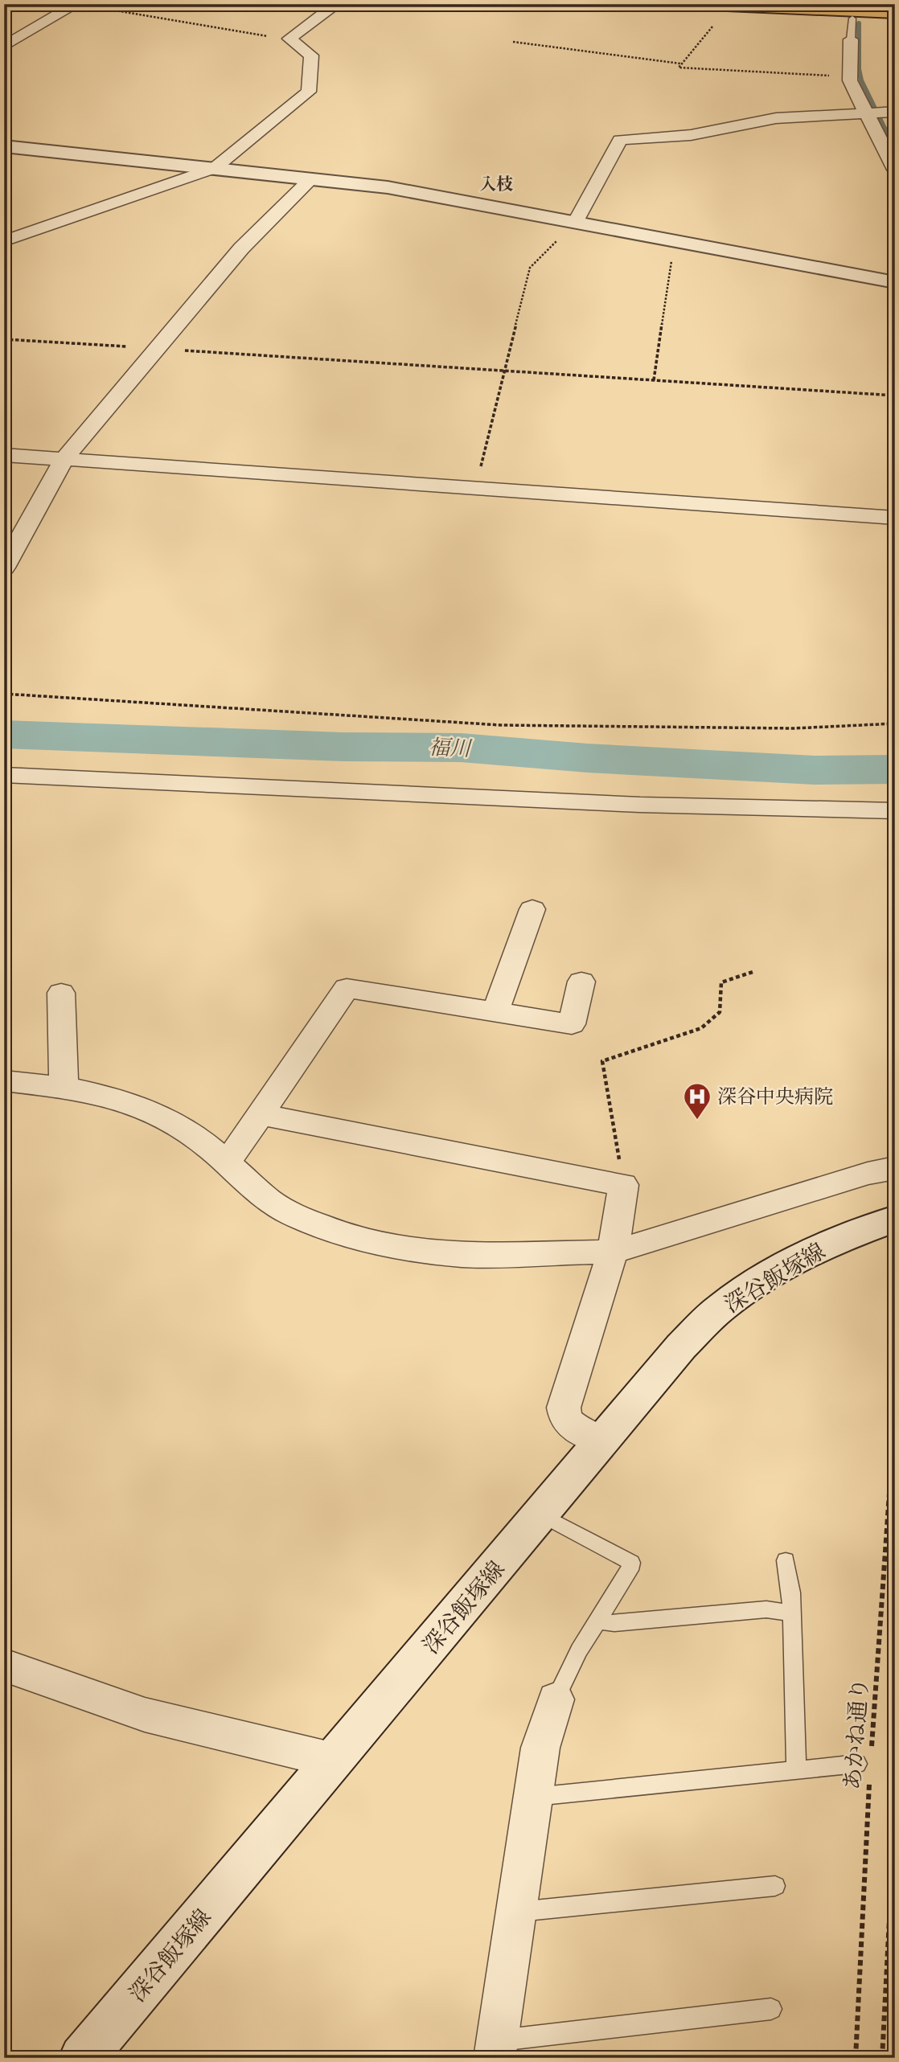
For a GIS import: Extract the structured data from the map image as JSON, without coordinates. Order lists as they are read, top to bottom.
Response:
{
  "streets": {
    "street": ["深谷飯塚線"],
    "path": ["あかね通り"]
  },
  "districts": ["入枝"],
  "water": ["福川"],
  "places": {
    "hospital": ["深谷中央病院"]
  }
}
